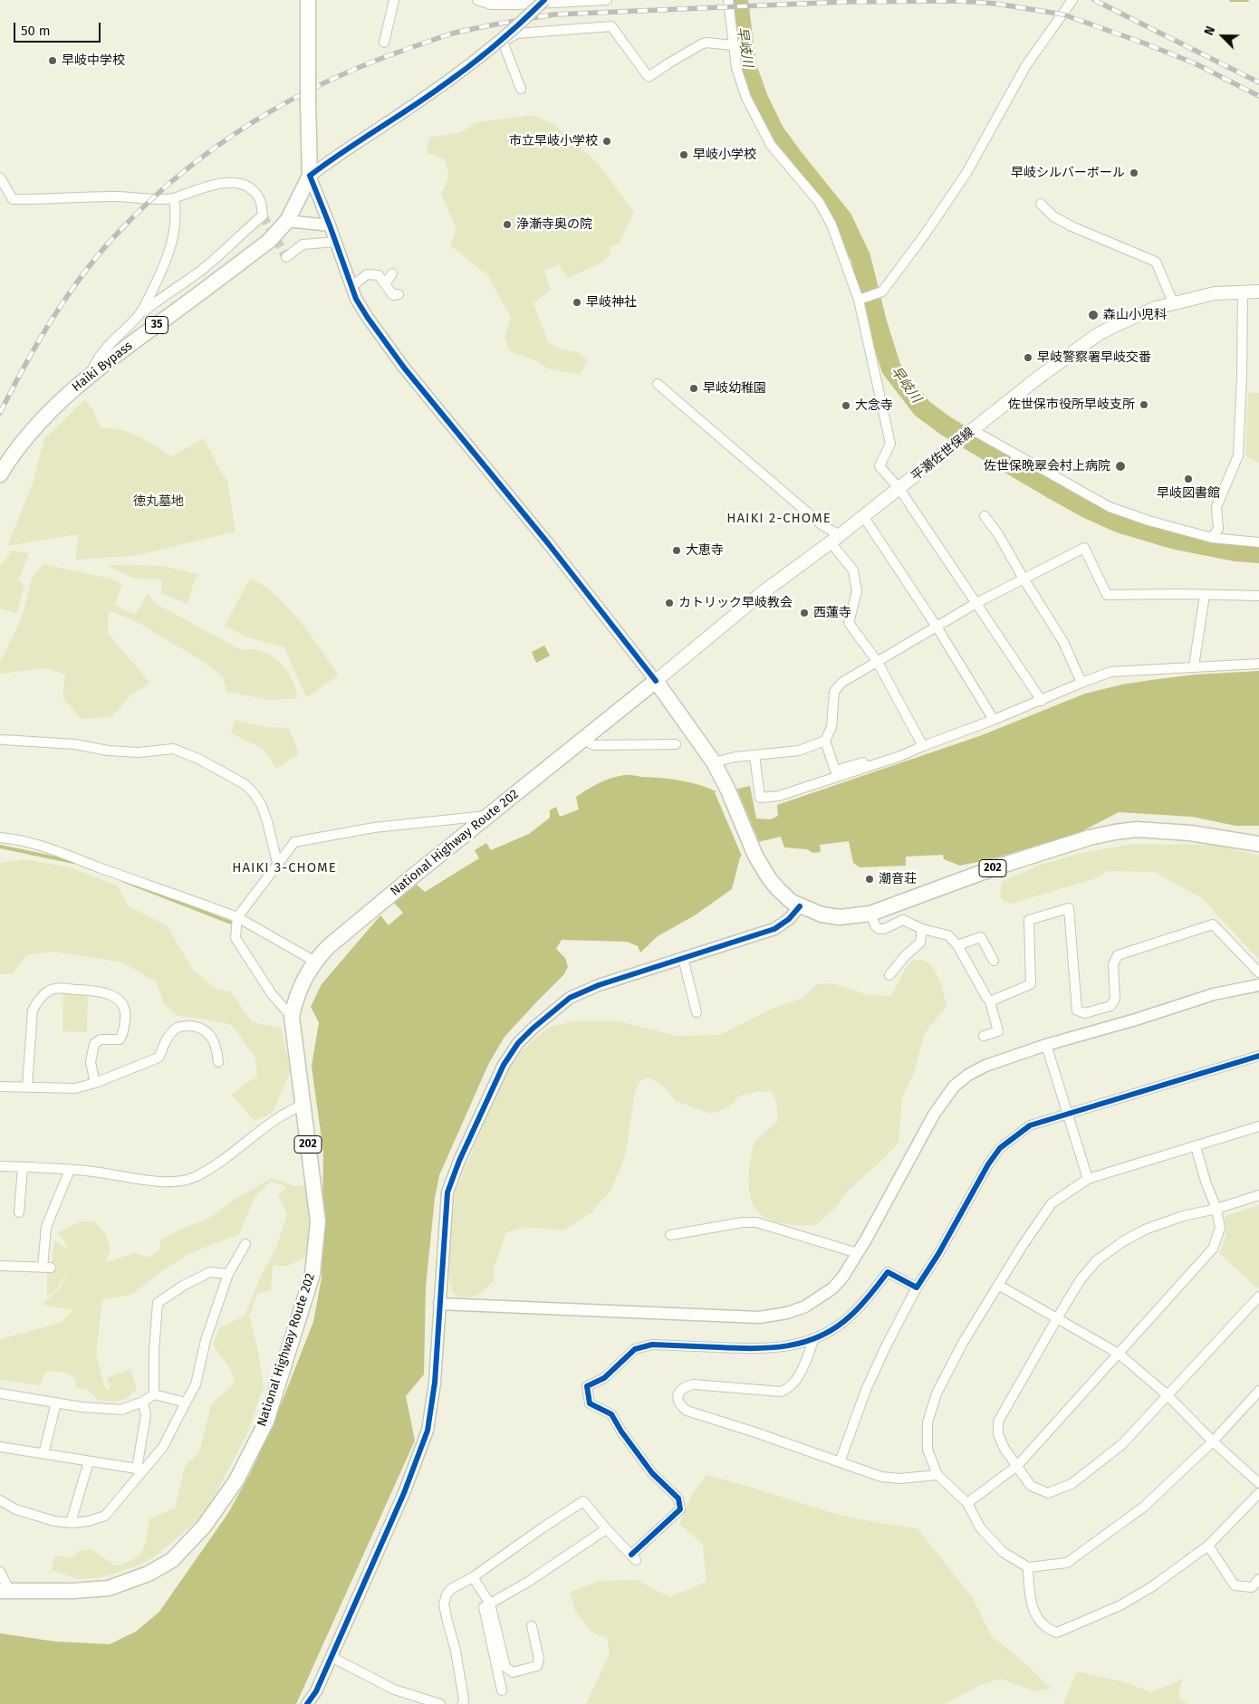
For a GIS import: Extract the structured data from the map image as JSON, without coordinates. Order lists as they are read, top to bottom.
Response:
{
  "streets": {
    "highway": [
      "35",
      "Haiki Bypass",
      "National Highway Route 202",
      "202"
    ],
    "main road": ["平瀬佐世保線"]
  },
  "crossings": [
    ["35", "Haiki Bypass"],
    ["平瀬佐世保線", "National Highway Route 202"],
    ["平瀬佐世保線", "202"],
    ["National Highway Route 202", "202"]
  ],
  "districts": ["HAIKI 2-CHOME", "HAIKI 3-CHOME"],
  "water": ["早岐川"],
  "parks": ["徳丸墓地"],
  "places": [
    "早岐中学校",
    "市立早岐小学校",
    "早岐小学校",
    "早岐シルバーボール",
    "浄漸寺奥の院",
    "早岐神社",
    "森山小児科",
    "早岐警察署早岐交番",
    "早岐幼稚園",
    "佐世保市役所早岐支所",
    "大念寺",
    "佐世保晩翠会村上病院",
    "早岐図書館",
    "大恵寺",
    "カトリック早岐教会",
    "西蓮寺",
    "潮音荘"
  ],
  "scale_bar": "50 m",
  "north": "top left"
}
